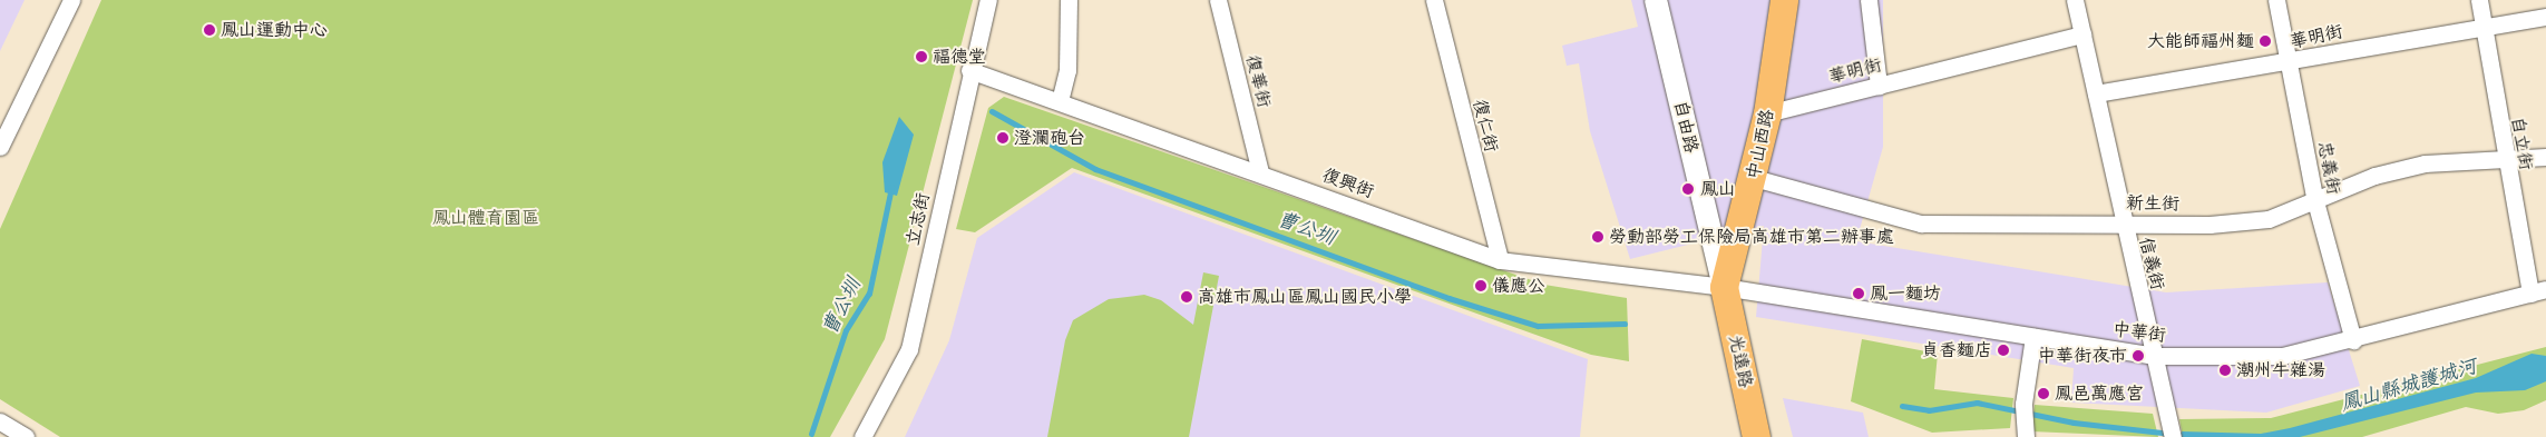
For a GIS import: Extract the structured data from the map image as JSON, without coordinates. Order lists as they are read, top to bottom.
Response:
{
  "streets": {
    "main road": ["中山西路", "光遠路"],
    "street": [
      "華明街",
      "復華街",
      "復仁街",
      "自由路",
      "自立街",
      "忠義街",
      "復興街",
      "新生街",
      "立志街",
      "信義街",
      "中華街"
    ]
  },
  "crossings": [
    ["華明街", "自立街"],
    ["華明街", "中山西路"],
    ["華明街", "忠義街"],
    ["華明街", "信義街"],
    ["復華街", "復興街"],
    ["復仁街", "復興街"],
    ["自由路", "中山西路"],
    ["自由路", "復興街"],
    ["自由路", "中華街"],
    ["自由路", "光遠路"],
    ["自立街", "新生街"],
    ["自立街", "中華街"],
    ["中山西路", "復興街"],
    ["中山西路", "新生街"],
    ["中山西路", "中華街"],
    ["中山西路", "光遠路"],
    ["忠義街", "新生街"],
    ["忠義街", "中華街"],
    ["復興街", "立志街"],
    ["復興街", "中華街"],
    ["復興街", "光遠路"],
    ["新生街", "信義街"],
    ["信義街", "中華街"],
    ["中華街", "光遠路"]
  ],
  "water": ["曹公圳", "鳳山縣城護城河"],
  "parks": ["鳳山體育園區"],
  "places": [
    "鳳山運動中心",
    "大能師福州麵",
    "福德堂",
    "澄瀾砲台",
    "鳳山",
    "勞動部勞工保險局高雄市第二辦事處",
    "儀應公",
    "鳳一麵坊",
    "高雄市鳳山區鳳山國民小學",
    "貞香麵店",
    "中華街夜市",
    "潮州牛雜湯",
    "鳳邑萬應宮"
  ]
}
